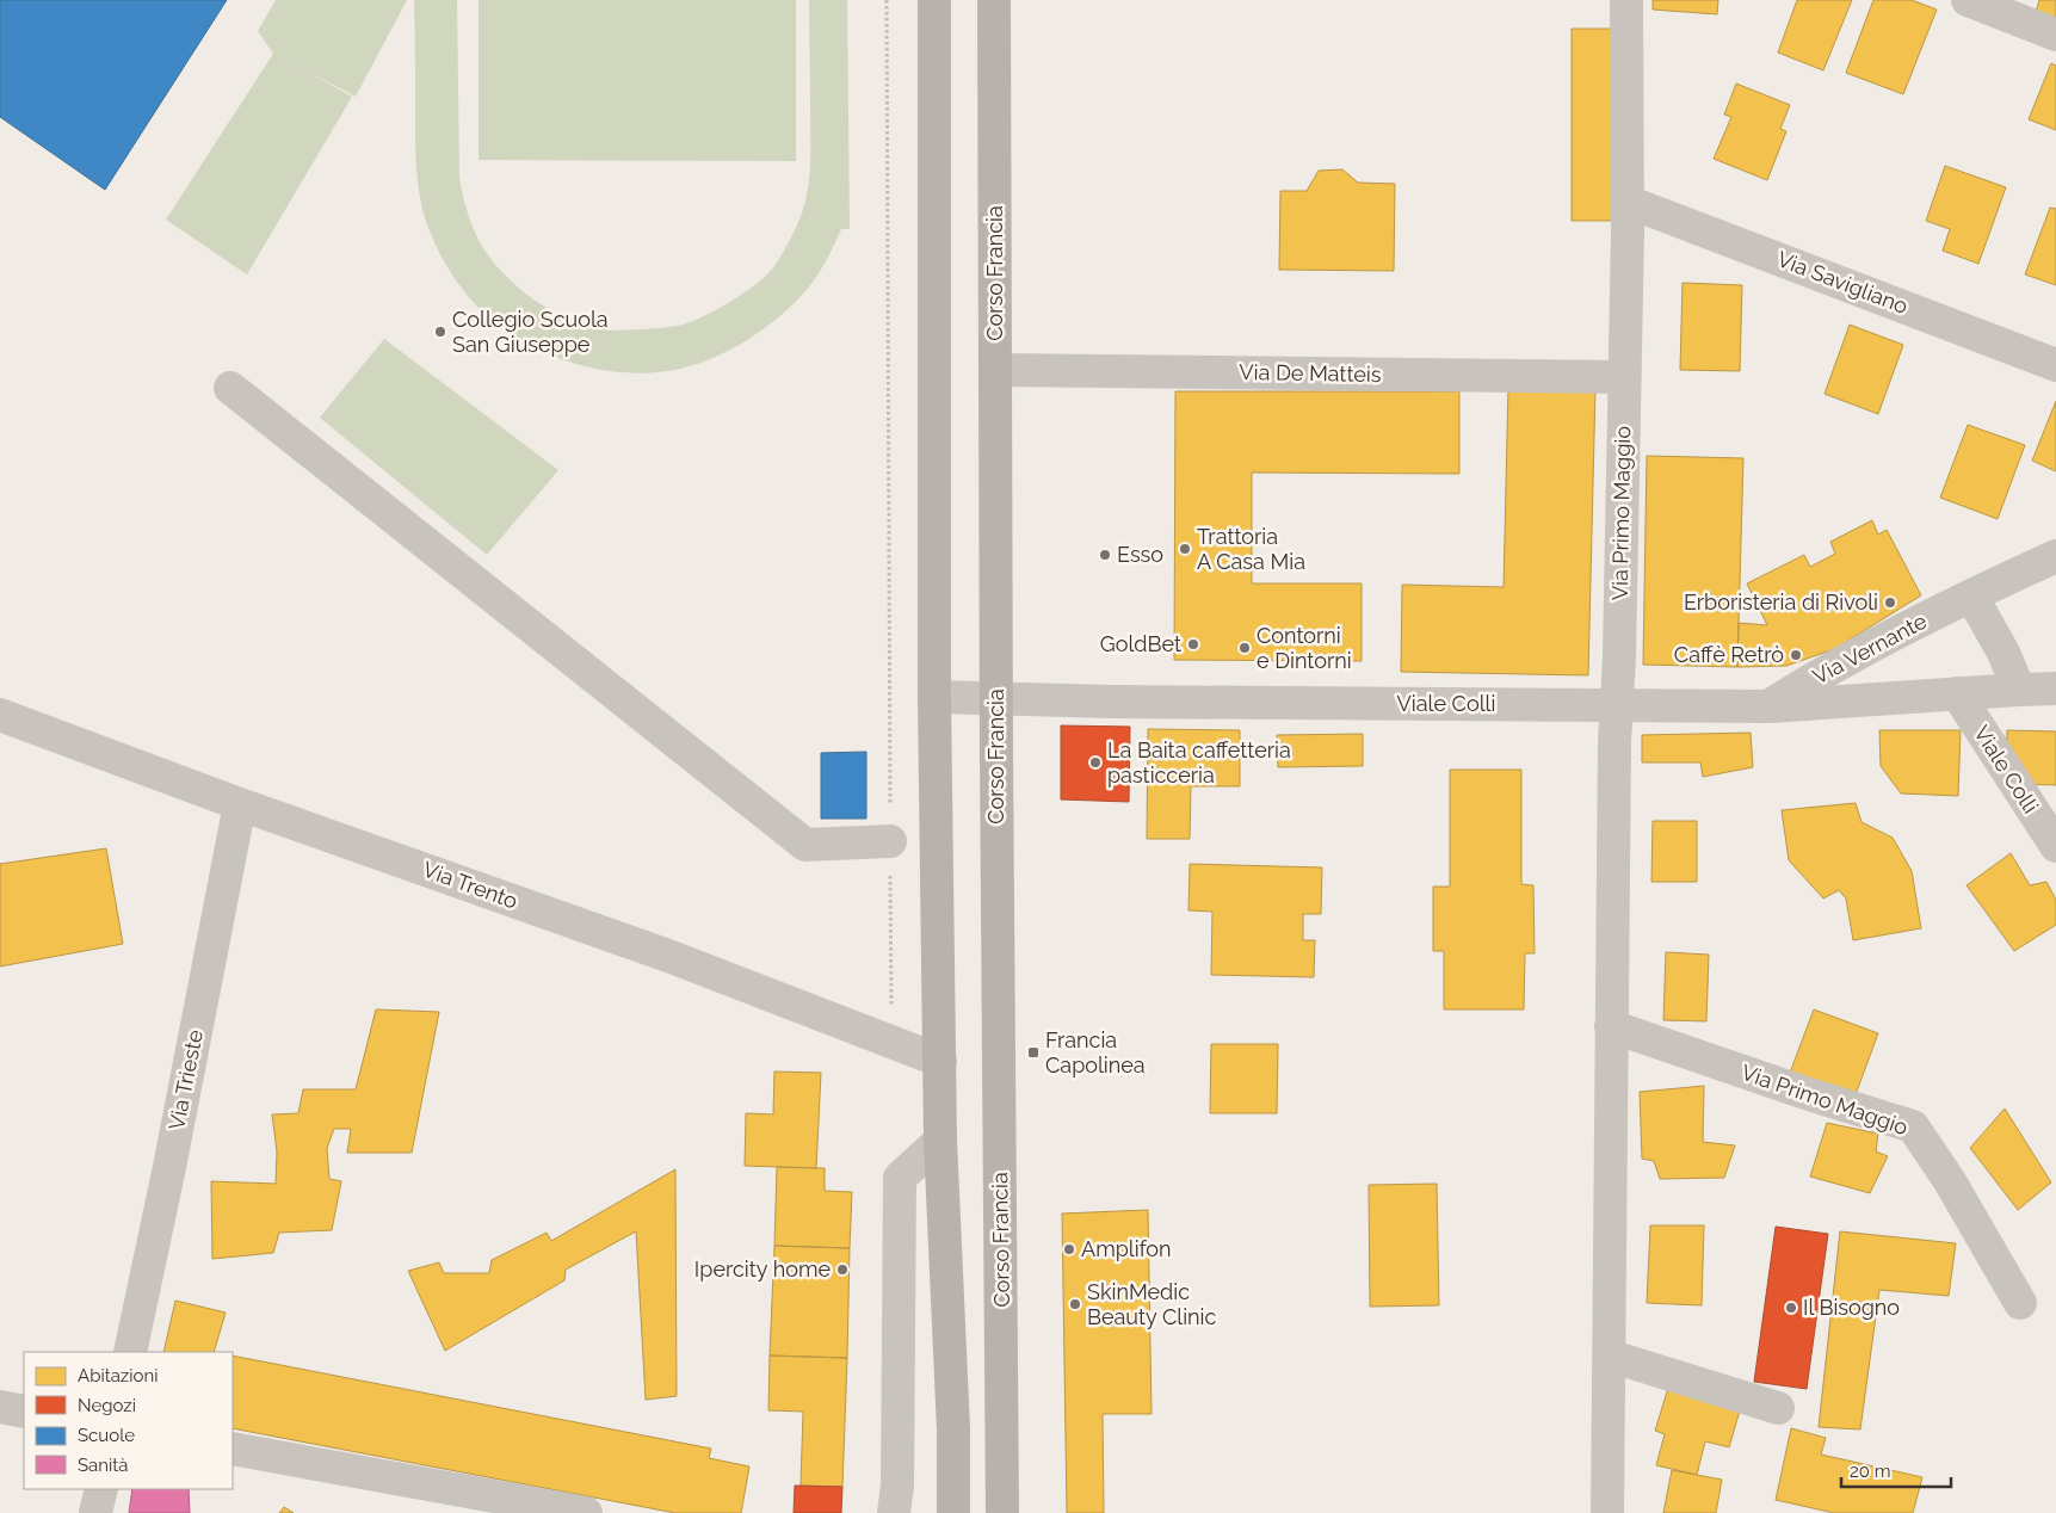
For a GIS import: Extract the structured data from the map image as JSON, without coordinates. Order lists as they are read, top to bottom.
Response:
{
  "streets": {
    "main road": ["Corso Francia"],
    "street": [
      "Via Savigliano",
      "Via De Matteis",
      "Via Primo Maggio",
      "Via Vernante",
      "Viale Colli",
      "Via Trento",
      "Via Trieste"
    ]
  },
  "crossings": [
    ["Corso Francia", "Via De Matteis"],
    ["Corso Francia", "Viale Colli"],
    ["Via Savigliano", "Via Primo Maggio"],
    ["Via De Matteis", "Via Primo Maggio"],
    ["Via Primo Maggio", "Viale Colli"],
    ["Via Vernante", "Viale Colli"],
    ["Via Trento", "Via Trieste"]
  ],
  "places": {
    "other": [
      "Collegio Scuola San Giuseppe",
      "Trattoria A Casa Mia",
      "Esso",
      "Erboristeria di Rivoli",
      "GoldBet",
      "Contorni e Dintorni",
      "Caffè Retrò",
      "La Baita caffetteria pasticceria",
      "Amplifon",
      "Ipercity home",
      "SkinMedic Beauty Clinic",
      "Il Bisogno"
    ],
    "transit": ["Francia Capolinea"]
  },
  "legend": [
    "Abitazioni",
    "Negozi",
    "Scuole",
    "Sanità"
  ],
  "scale_bar": "20 m"
}
